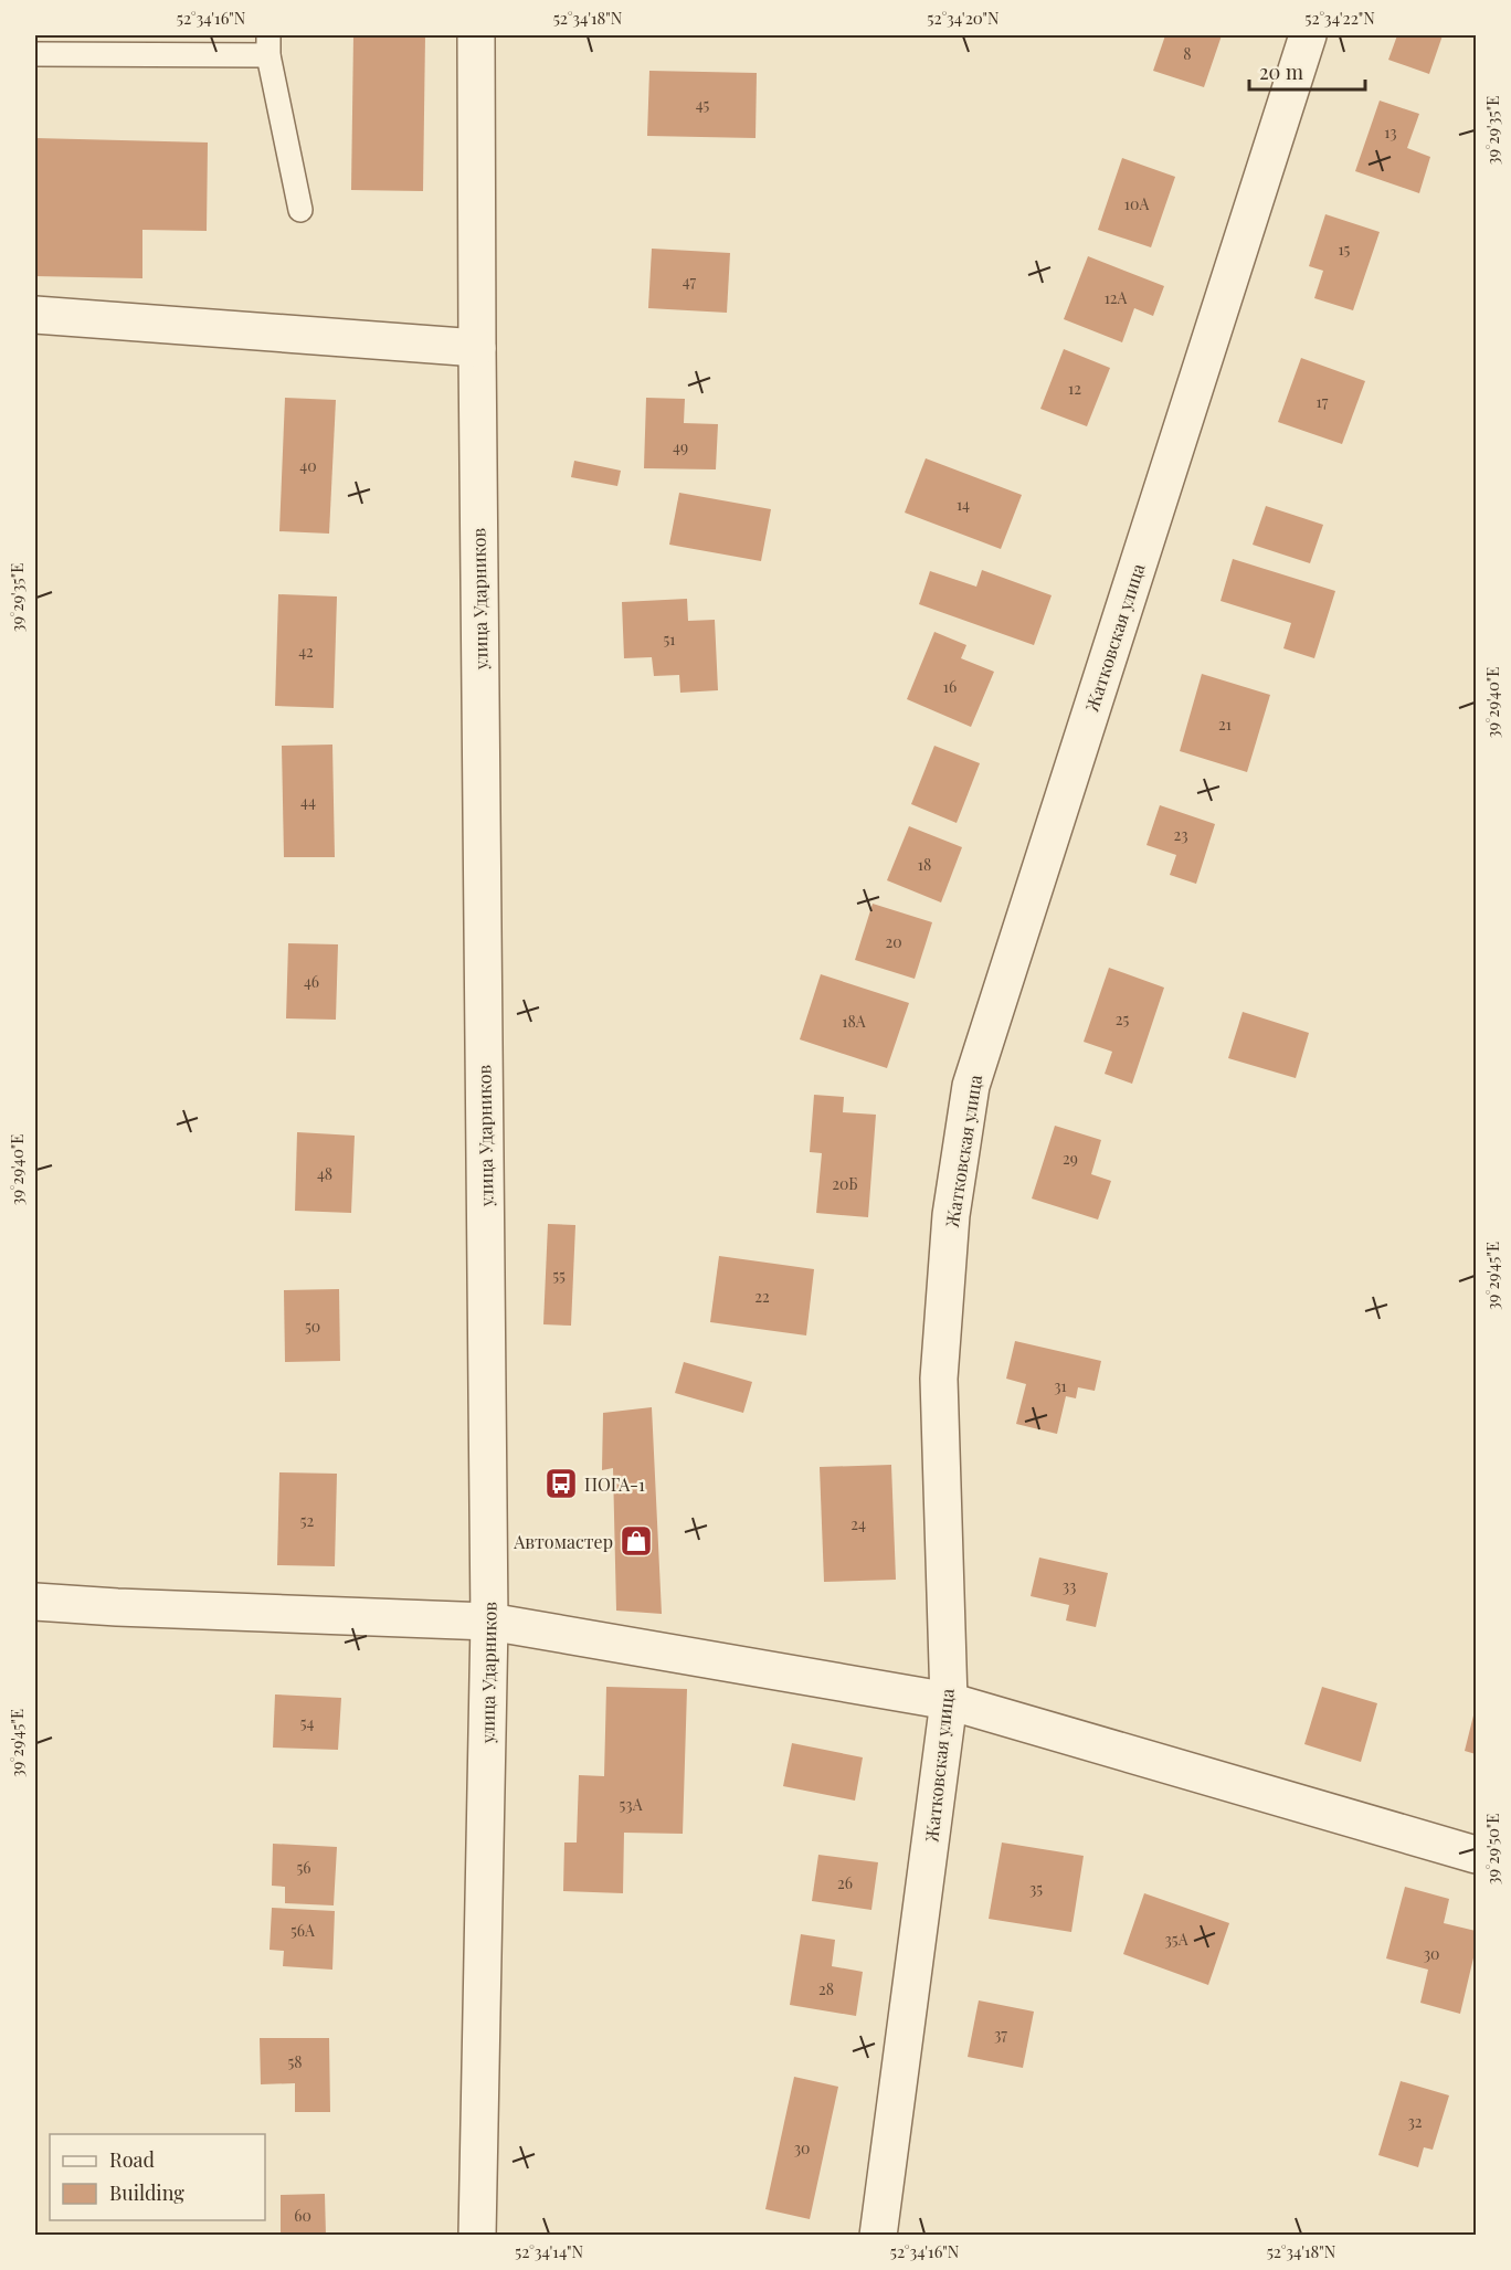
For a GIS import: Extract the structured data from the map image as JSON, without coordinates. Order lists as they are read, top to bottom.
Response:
{
  "streets": {
    "street": ["улица Ударников", "Жатковская улица"]
  },
  "places": {
    "bus stop": ["ПОГА-1"],
    "shop": ["Автомастер"]
  },
  "house_numbers": [
    "8",
    "45",
    "13",
    "10А",
    "15",
    "47",
    "12А",
    "12",
    "17",
    "49",
    "40",
    "14",
    "51",
    "42",
    "16",
    "21",
    "44",
    "23",
    "18",
    "20",
    "46",
    "25",
    "18А",
    "29",
    "48",
    "20Б",
    "55",
    "22",
    "50",
    "31",
    "52",
    "24",
    "33",
    "54",
    "53А",
    "56",
    "26",
    "35",
    "56А",
    "35А",
    "30",
    "28",
    "37",
    "58",
    "32",
    "30",
    "60"
  ],
  "legend": ["Road", "Building"],
  "scale_bar": "20 m",
  "coordinates": [
    "52°34'16\"N",
    "52°34'18\"N",
    "52°34'20\"N",
    "52°34'22\"N",
    "39°29'35\"E",
    "39°29'40\"E",
    "39°29'45\"E",
    "39°29'50\"E",
    "52°34'14\"N"
  ]
}
